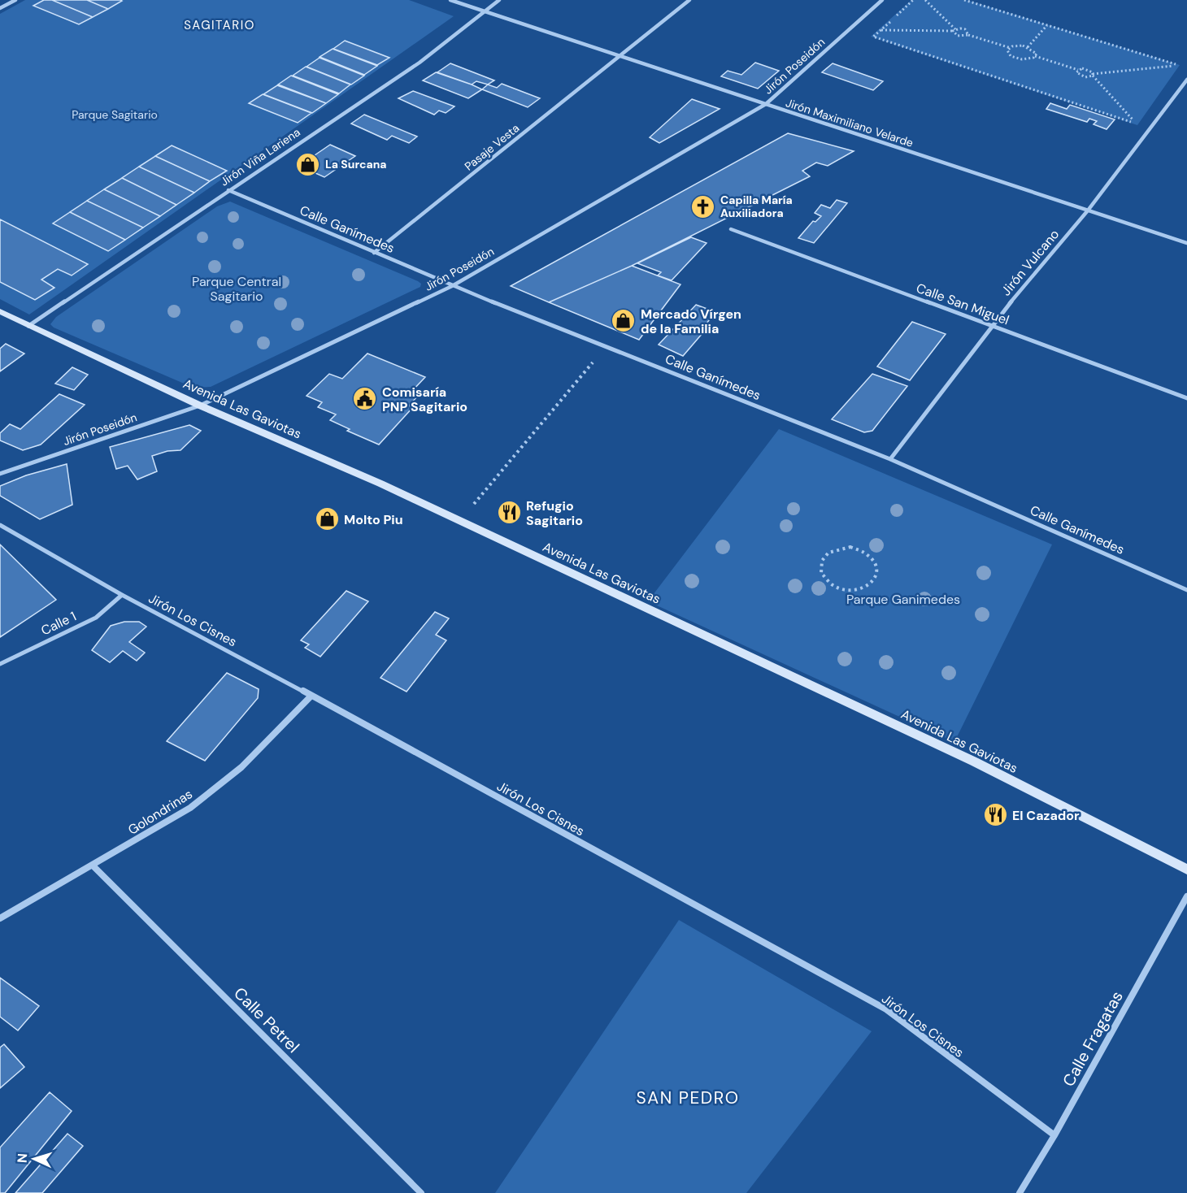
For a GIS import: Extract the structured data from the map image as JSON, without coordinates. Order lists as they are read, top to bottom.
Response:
{
  "streets": {
    "street": [
      "Jirón Poseidón",
      "Jirón Maximiliano Velarde",
      "Pasaje Vesta",
      "Jirón Viña Lariena",
      "Calle Ganímedes",
      "Jirón Vulcano",
      "Calle San Miguel",
      "Avenida Las Gaviotas",
      "Jirón Los Cisnes",
      "Calle 1",
      "Golondrinas",
      "Calle Petrel",
      "Calle Fragatas"
    ]
  },
  "crossings": [
    ["Jirón Poseidón", "Jirón Maximiliano Velarde"],
    ["Jirón Poseidón", "Calle Ganímedes"],
    ["Jirón Poseidón", "Avenida Las Gaviotas"],
    ["Jirón Maximiliano Velarde", "Pasaje Vesta"],
    ["Jirón Maximiliano Velarde", "Jirón Viña Lariena"],
    ["Jirón Maximiliano Velarde", "Jirón Vulcano"],
    ["Pasaje Vesta", "Calle Ganímedes"],
    ["Jirón Viña Lariena", "Calle Ganímedes"],
    ["Jirón Viña Lariena", "Avenida Las Gaviotas"],
    ["Calle Ganímedes", "Jirón Vulcano"],
    ["Jirón Vulcano", "Calle San Miguel"],
    ["Jirón Los Cisnes", "Calle 1"],
    ["Jirón Los Cisnes", "Golondrinas"],
    ["Jirón Los Cisnes", "Calle Fragatas"],
    ["Golondrinas", "Calle Petrel"]
  ],
  "districts": ["SAGITARIO", "SAN PEDRO"],
  "parks": ["Parque Sagitario", "Parque Central Sagitario", "Parque Ganimedes"],
  "places": {
    "shop": ["La Surcana", "Mercado Vírgen de la Familia", "Molto Piu"],
    "church": ["Capilla María Auxiliadora"],
    "public building": ["Comisaría PNP Sagitario"],
    "restaurant": ["Refugio Sagitario", "El Cazador"]
  },
  "north": "left"
}
